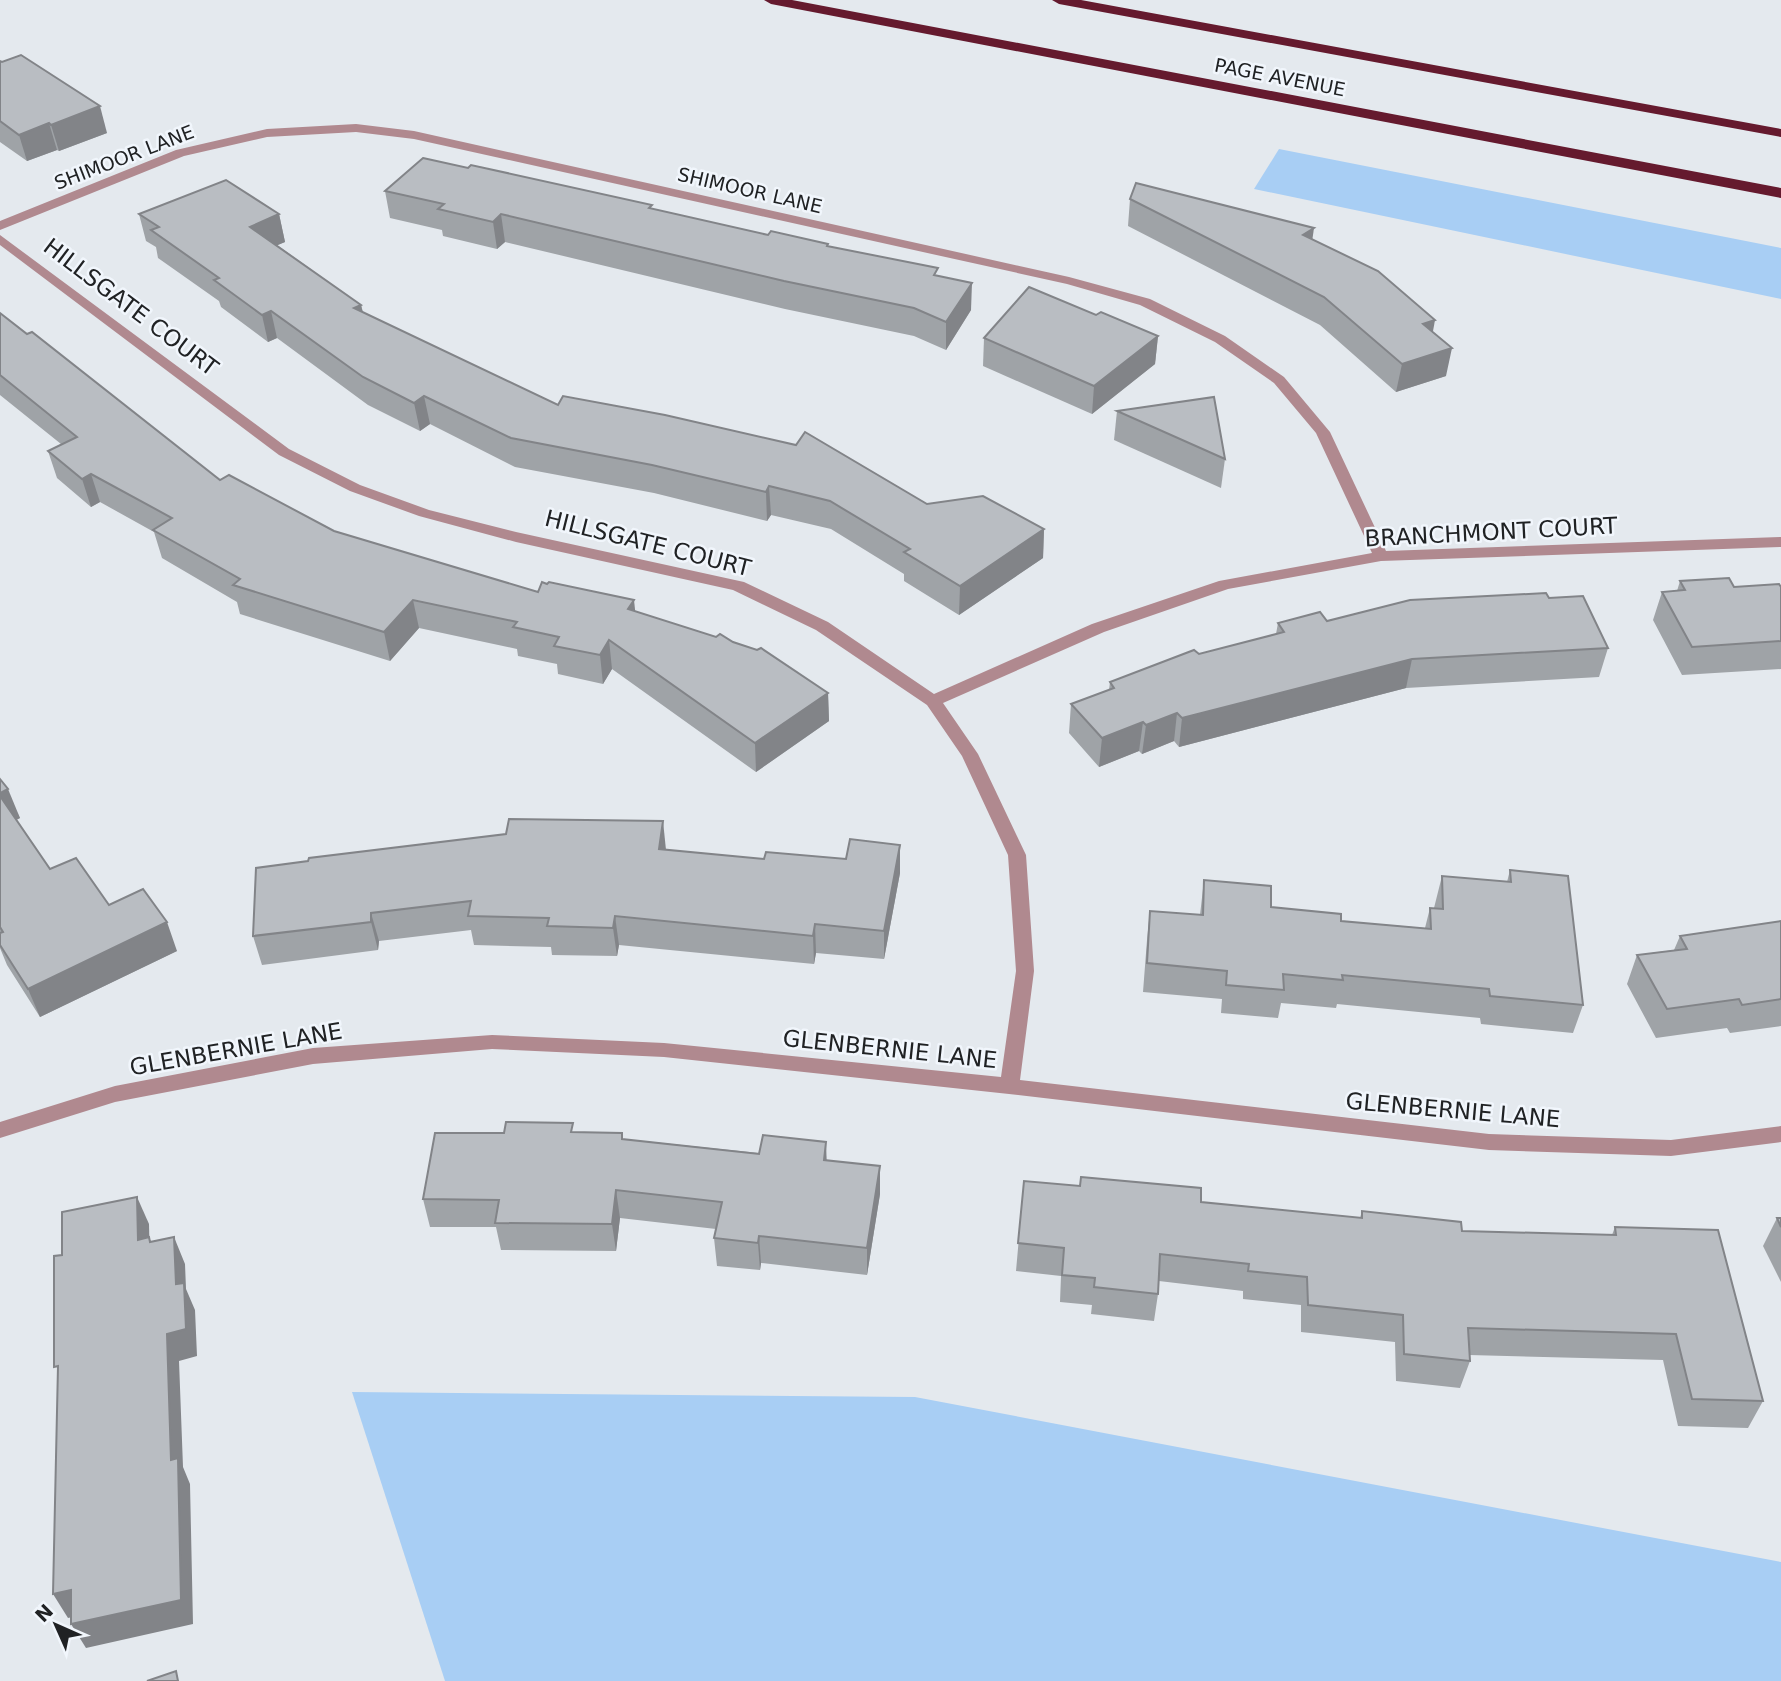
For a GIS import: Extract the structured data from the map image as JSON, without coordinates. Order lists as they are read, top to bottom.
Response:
{
  "streets": {
    "highway": ["PAGE AVENUE"],
    "street": [
      "SHIMOOR LANE",
      "HILLSGATE COURT",
      "BRANCHMONT COURT",
      "GLENBERNIE LANE"
    ]
  },
  "crossings": [
    ["SHIMOOR LANE", "BRANCHMONT COURT"],
    ["HILLSGATE COURT", "BRANCHMONT COURT"],
    ["HILLSGATE COURT", "GLENBERNIE LANE"]
  ],
  "north": "top left"
}
